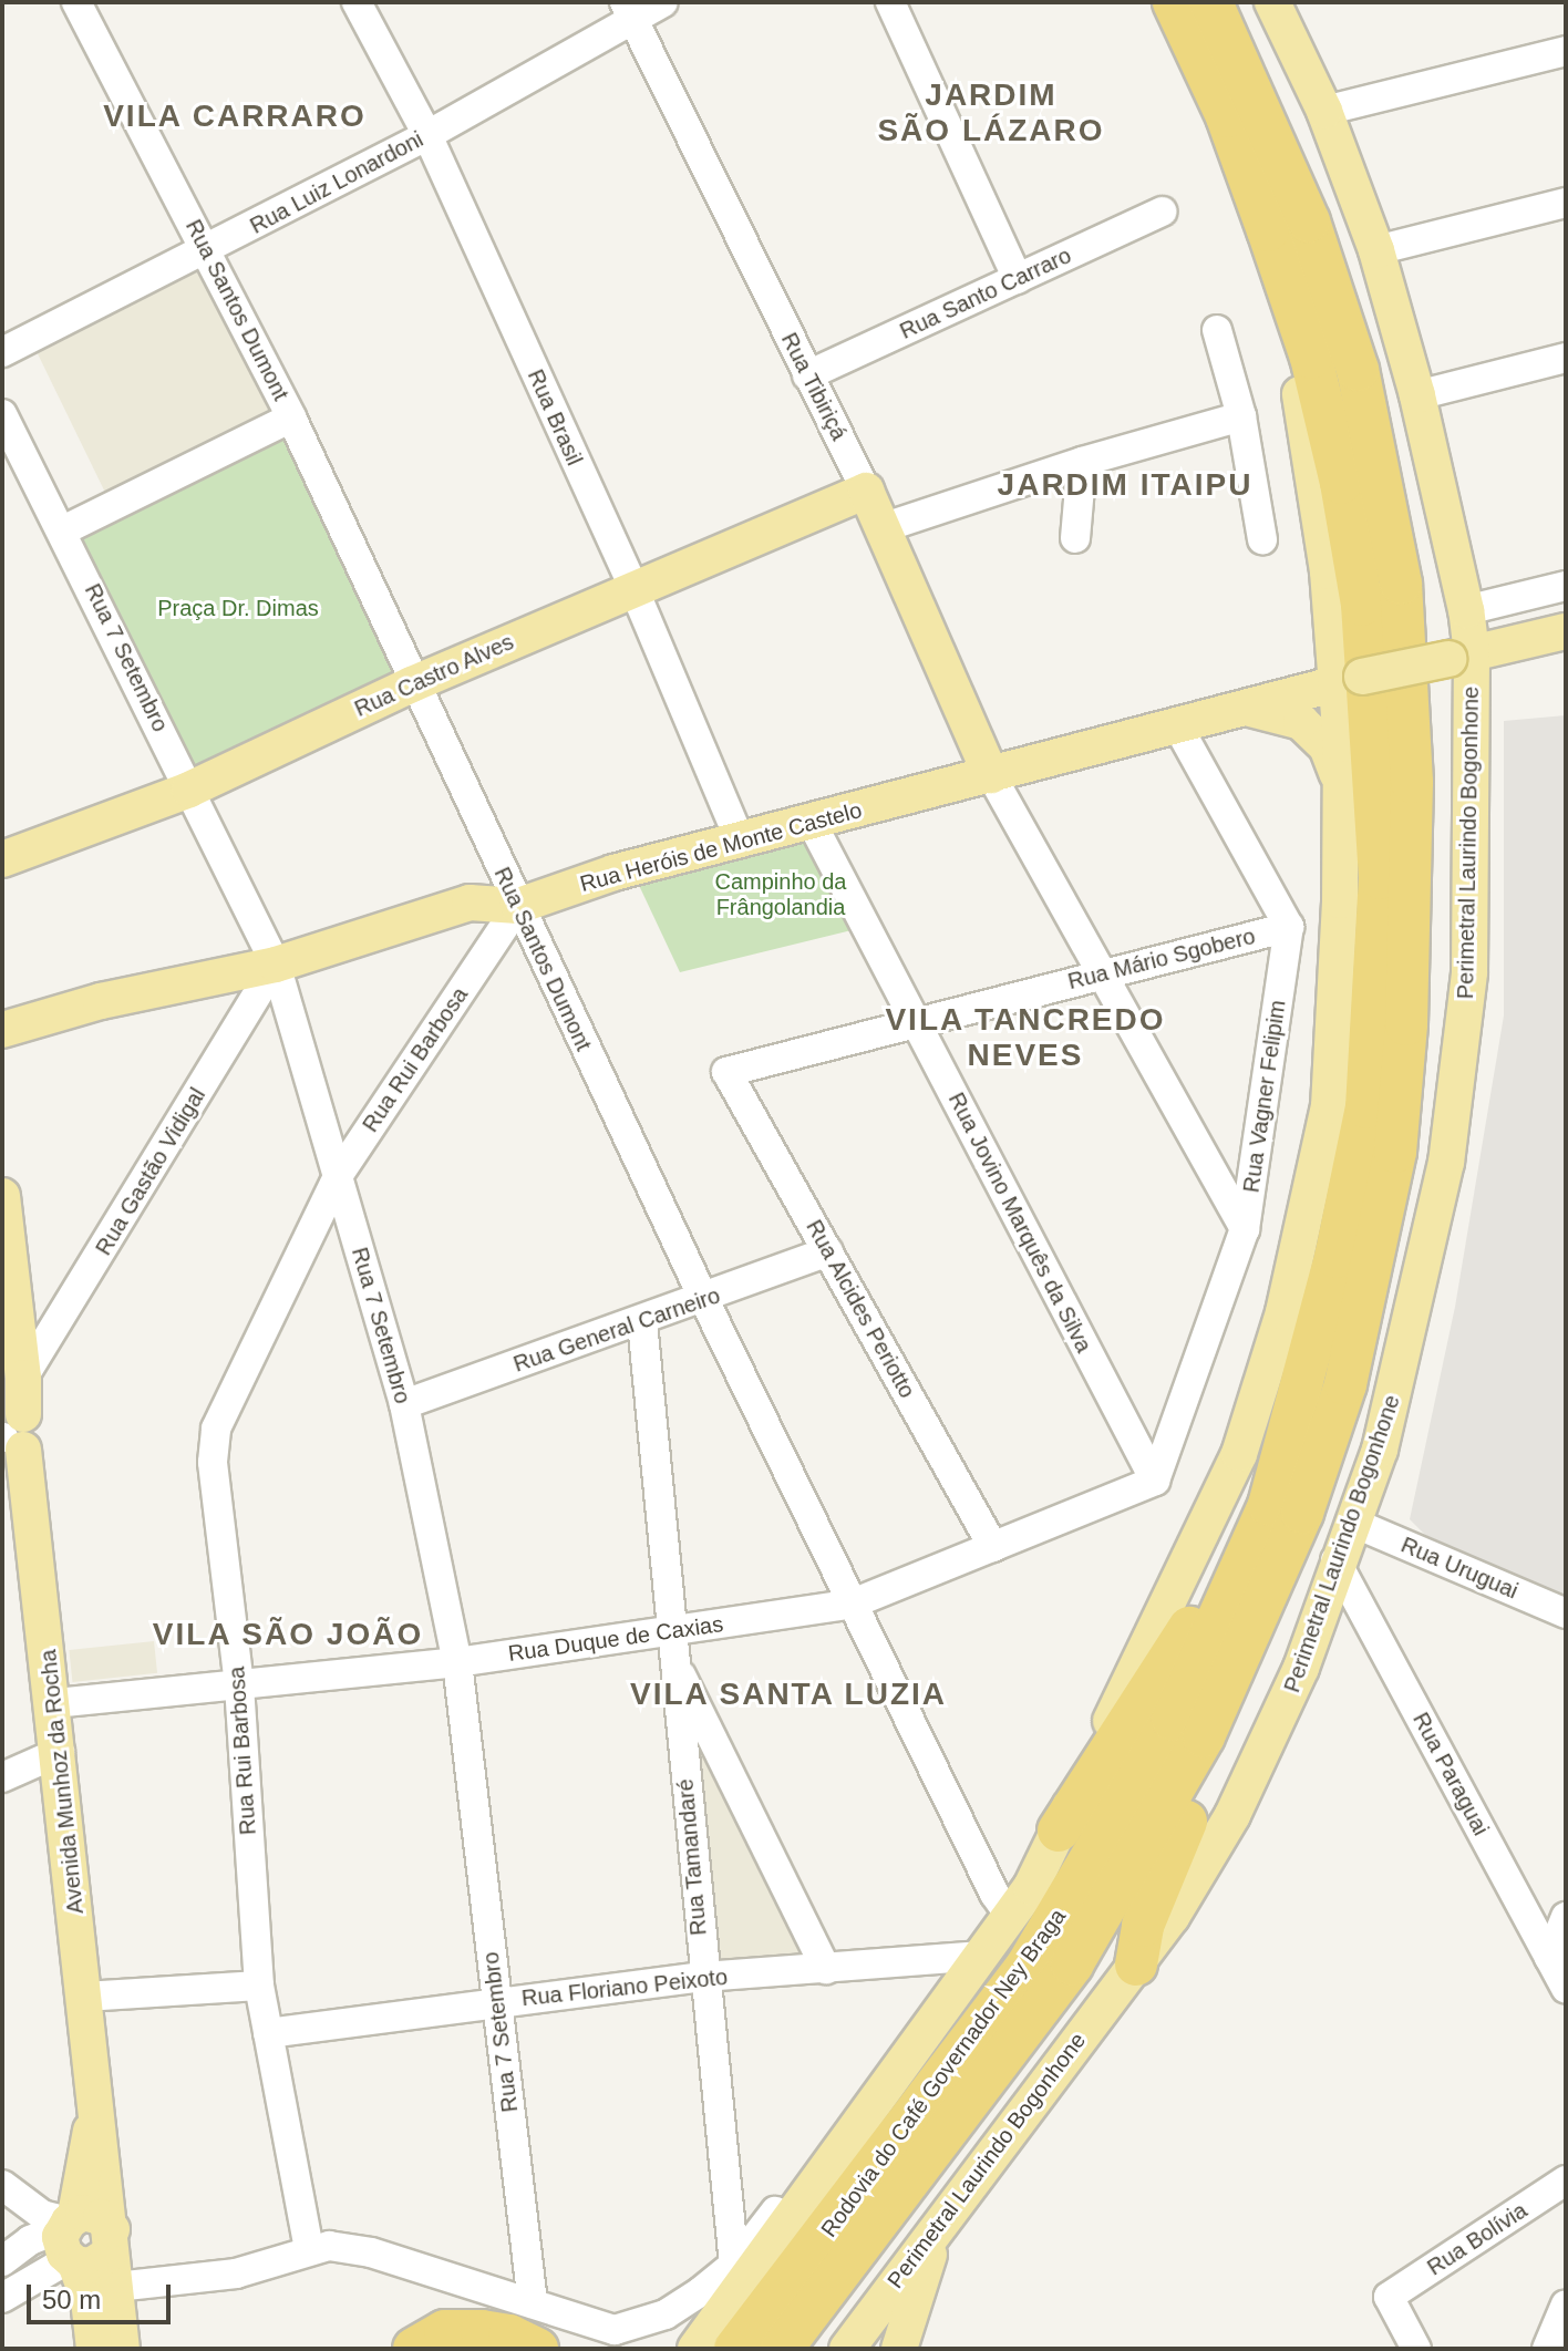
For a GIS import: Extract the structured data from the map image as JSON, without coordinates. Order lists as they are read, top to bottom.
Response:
{
  "streets": {
    "highway": ["Rodovia do Café Governador Ney Braga"],
    "main road": [
      "Rua Tibiriçá",
      "Rua Castro Alves",
      "Perimetral Laurindo Bogonhone",
      "Rua Heróis de Monte Castelo",
      "Avenida Munhoz da Rocha"
    ],
    "street": [
      "Rua Luiz Lonardoni",
      "Rua Santo Carraro",
      "Rua Santos Dumont",
      "Rua Brasil",
      "Rua 7 Setembro",
      "Rua Mário Sgobero",
      "Rua Rui Barbosa",
      "Rua Vagner Felipim",
      "Rua Gastão Vidigal",
      "Rua Jovino Marquês da Silva",
      "Rua Alcides Periotto",
      "Rua General Carneiro",
      "Rua Uruguai",
      "Rua Duque de Caxias",
      "Rua Paraguai",
      "Rua Tamandaré",
      "Rua Floriano Peixoto",
      "Rua Bolívia"
    ]
  },
  "crossings": [
    ["Rua Luiz Lonardoni", "Rua Santos Dumont"],
    ["Rua Luiz Lonardoni", "Rua Tibiriçá"],
    ["Rua Luiz Lonardoni", "Rua Brasil"],
    ["Rua Santo Carraro", "Rua Tibiriçá"],
    ["Rua Santos Dumont", "Rua Castro Alves"],
    ["Rua Santos Dumont", "Rua Heróis de Monte Castelo"],
    ["Rua Santos Dumont", "Rua Rui Barbosa"],
    ["Rua Santos Dumont", "Rua General Carneiro"],
    ["Rua Santos Dumont", "Rua Duque de Caxias"],
    ["Rua Tibiriçá", "Rua Castro Alves"],
    ["Rua Tibiriçá", "Rua Heróis de Monte Castelo"],
    ["Rua Brasil", "Rua Castro Alves"],
    ["Rua Brasil", "Rua Heróis de Monte Castelo"],
    ["Rua 7 Setembro", "Rua Castro Alves"],
    ["Rua 7 Setembro", "Rua Heróis de Monte Castelo"],
    ["Rua 7 Setembro", "Rua Rui Barbosa"],
    ["Rua 7 Setembro", "Rua Gastão Vidigal"],
    ["Rua 7 Setembro", "Rua General Carneiro"],
    ["Rua 7 Setembro", "Rua Duque de Caxias"],
    ["Rua 7 Setembro", "Rua Floriano Peixoto"],
    ["Perimetral Laurindo Bogonhone", "Rua Heróis de Monte Castelo"],
    ["Perimetral Laurindo Bogonhone", "Rua Uruguai"],
    ["Perimetral Laurindo Bogonhone", "Rua Paraguai"],
    ["Rua Heróis de Monte Castelo", "Rua Rui Barbosa"],
    ["Rua Heróis de Monte Castelo", "Rua Gastão Vidigal"],
    ["Rua Heróis de Monte Castelo", "Rua Jovino Marquês da Silva"],
    ["Rua Mário Sgobero", "Rua Vagner Felipim"],
    ["Rua Mário Sgobero", "Rua Jovino Marquês da Silva"],
    ["Rua Mário Sgobero", "Rua Alcides Periotto"],
    ["Rua Rui Barbosa", "Rua Duque de Caxias"],
    ["Rua Rui Barbosa", "Rua Floriano Peixoto"],
    ["Rua Vagner Felipim", "Rua Jovino Marquês da Silva"],
    ["Rua Vagner Felipim", "Rua Duque de Caxias"],
    ["Rua Gastão Vidigal", "Avenida Munhoz da Rocha"],
    ["Rua Jovino Marquês da Silva", "Rua Duque de Caxias"],
    ["Rua Alcides Periotto", "Rua General Carneiro"],
    ["Rua Alcides Periotto", "Rua Duque de Caxias"],
    ["Rua General Carneiro", "Rua Tamandaré"],
    ["Rua Duque de Caxias", "Avenida Munhoz da Rocha"],
    ["Rua Duque de Caxias", "Rua Tamandaré"],
    ["Rua Tamandaré", "Rua Floriano Peixoto"]
  ],
  "districts": [
    "JARDIM SÃO LÁZARO",
    "VILA CARRARO",
    "JARDIM ITAIPU",
    "VILA TANCREDO NEVES",
    "VILA SÃO JOÃO",
    "VILA SANTA LUZIA"
  ],
  "parks": ["Praça Dr. Dimas", "Campinho da Frângolandia"],
  "scale_bar": "50 m"
}
